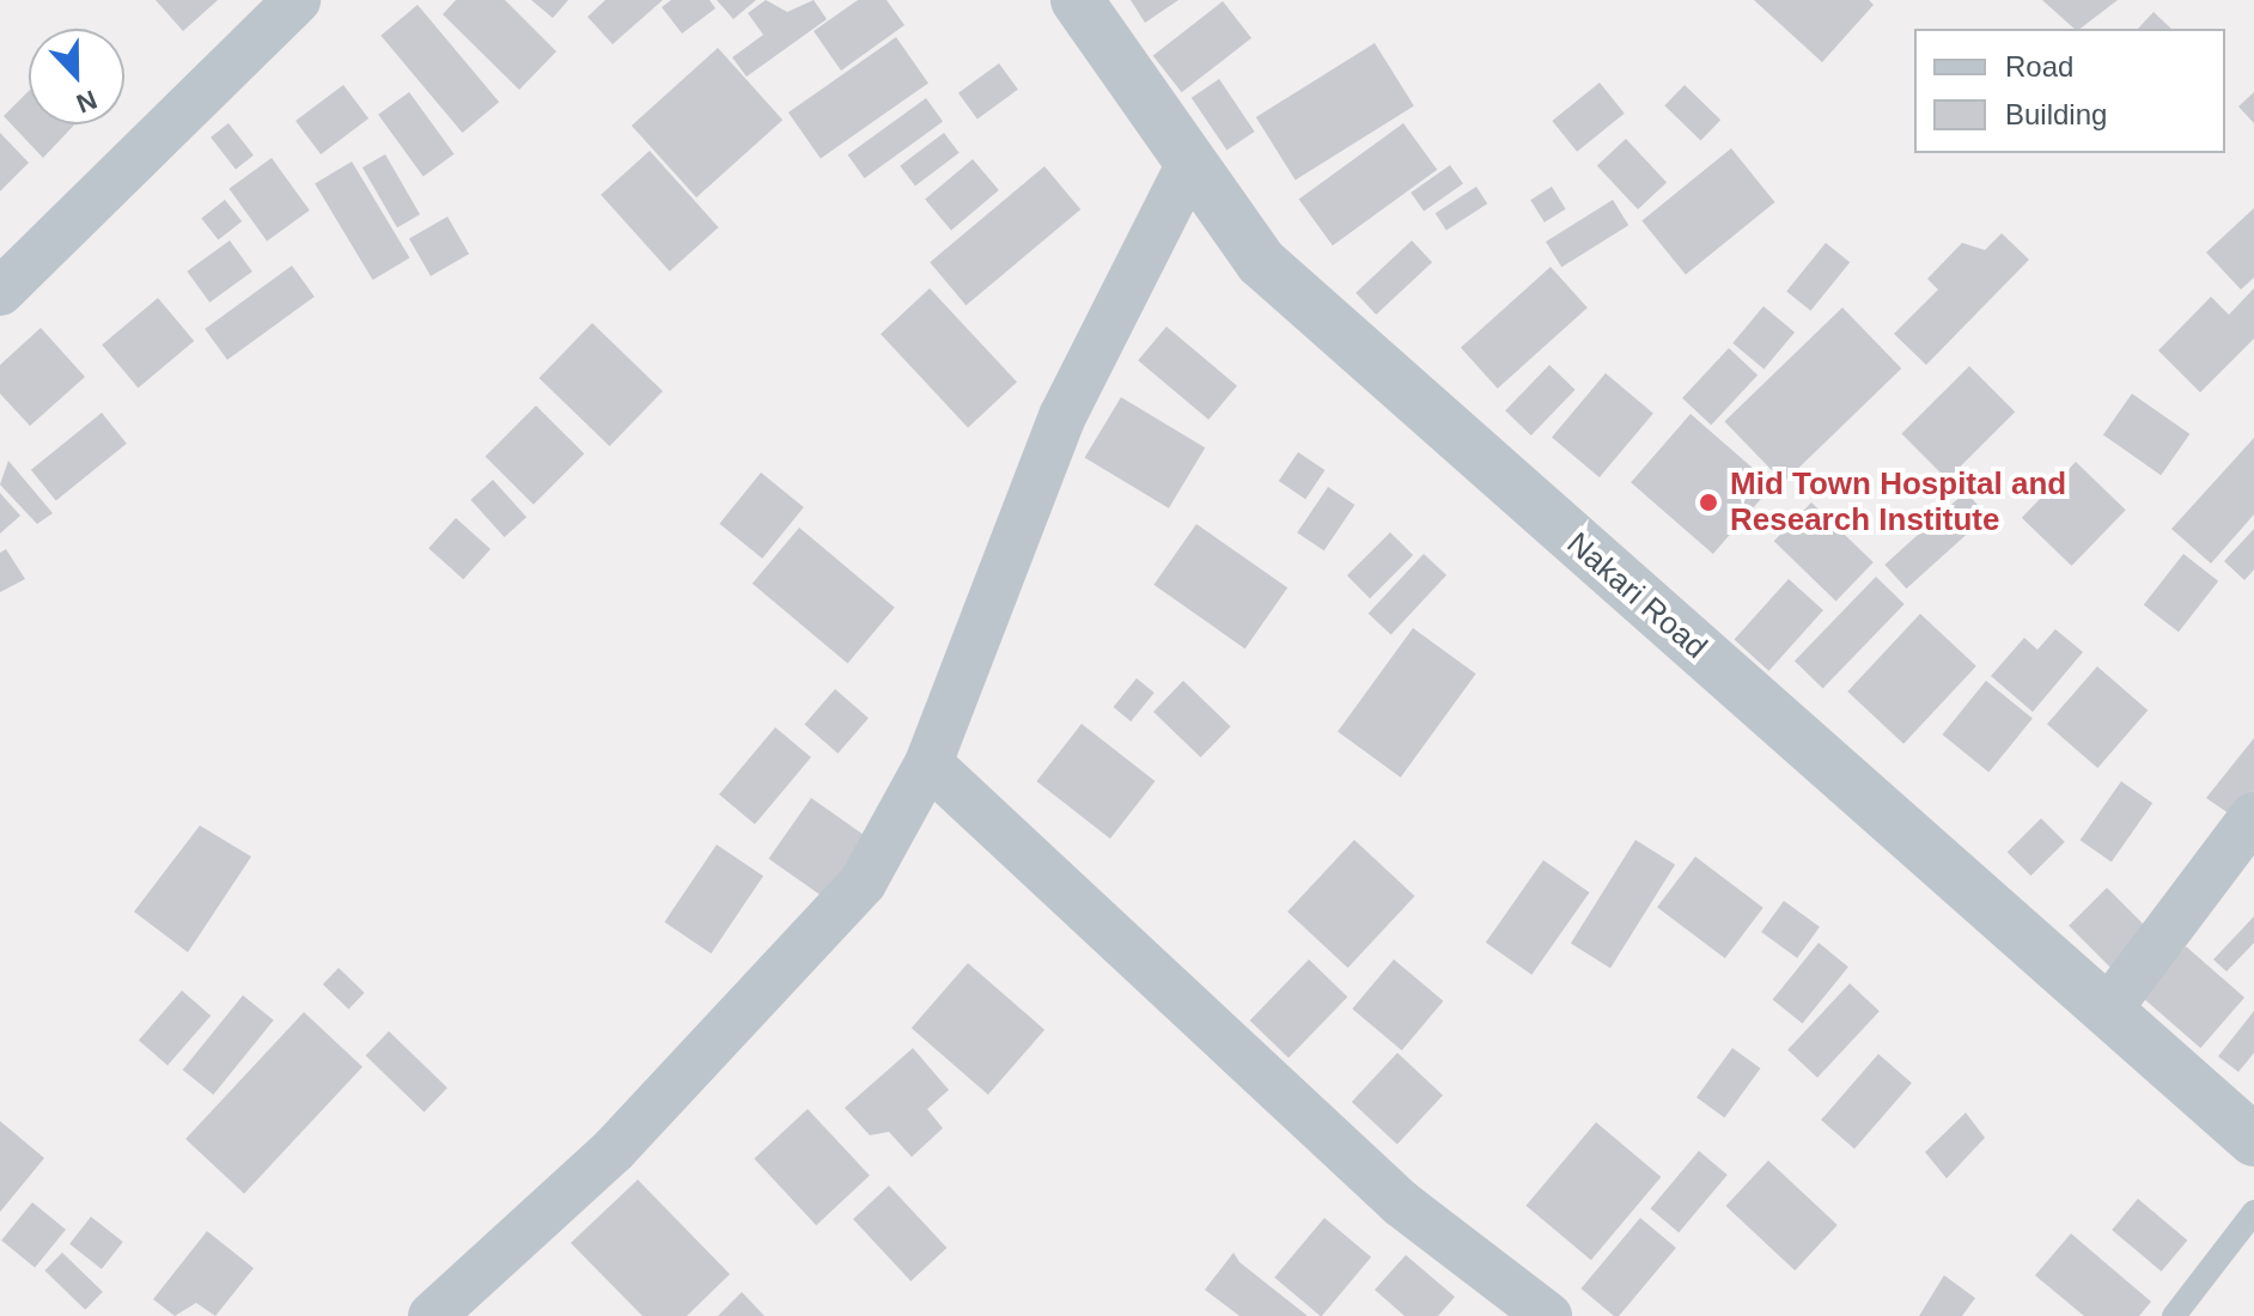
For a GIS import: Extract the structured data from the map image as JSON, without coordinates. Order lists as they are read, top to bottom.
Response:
{
  "streets": {
    "street": ["Nakari Road"]
  },
  "places": ["Mid Town Hospital and Research Institute"],
  "legend": ["Road", "Building"],
  "north": "bottom"
}
